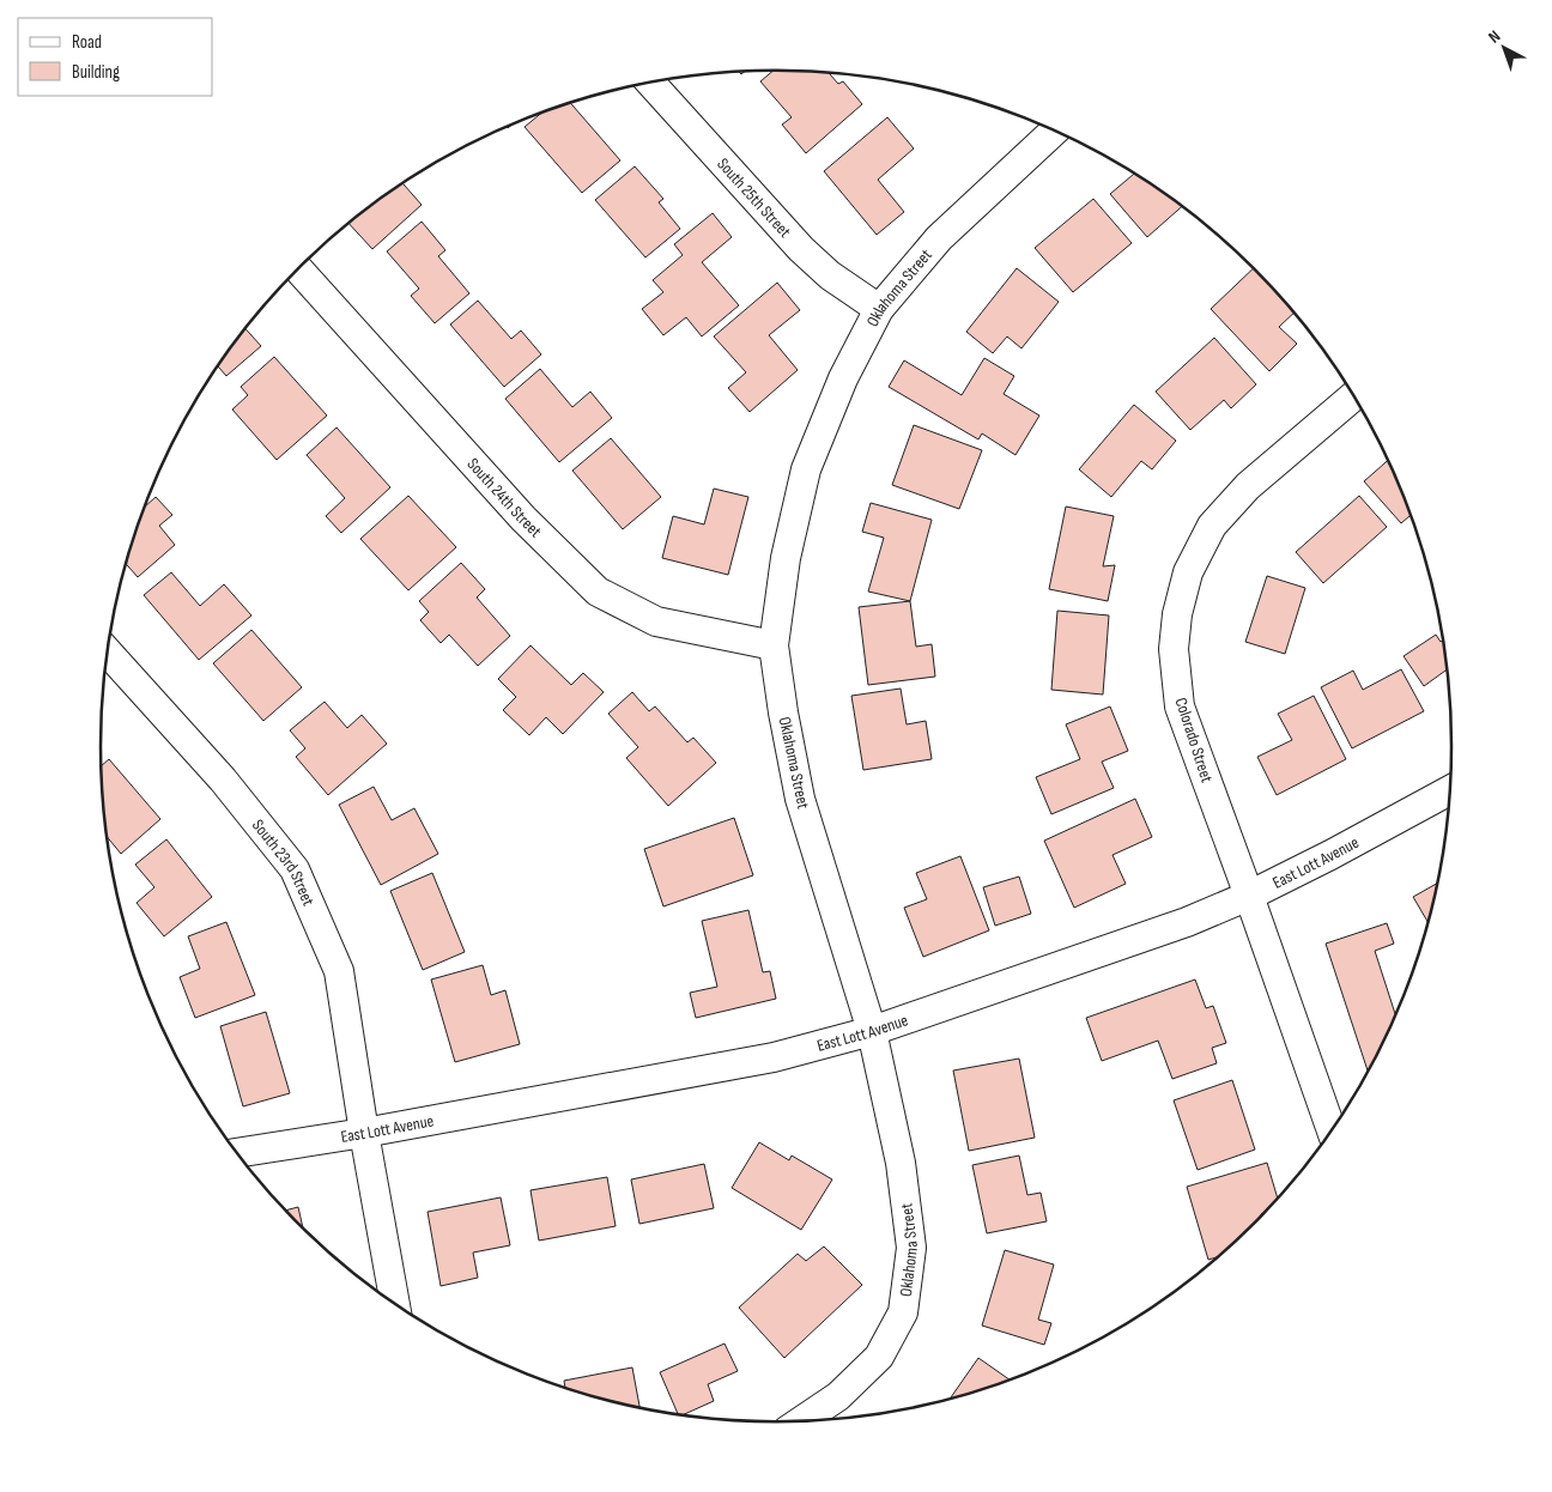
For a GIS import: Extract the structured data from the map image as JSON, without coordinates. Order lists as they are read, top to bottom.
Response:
{
  "streets": {
    "street": [
      "South 25th Street",
      "Oklahoma Street",
      "South 24th Street",
      "Colorado Street",
      "East Lott Avenue",
      "South 23rd Street"
    ]
  },
  "crossings": [
    ["South 25th Street", "Oklahoma Street"],
    ["Oklahoma Street", "South 24th Street"],
    ["Oklahoma Street", "East Lott Avenue"],
    ["Colorado Street", "East Lott Avenue"],
    ["East Lott Avenue", "South 23rd Street"]
  ],
  "legend": ["Road", "Building"],
  "north": "top left"
}
